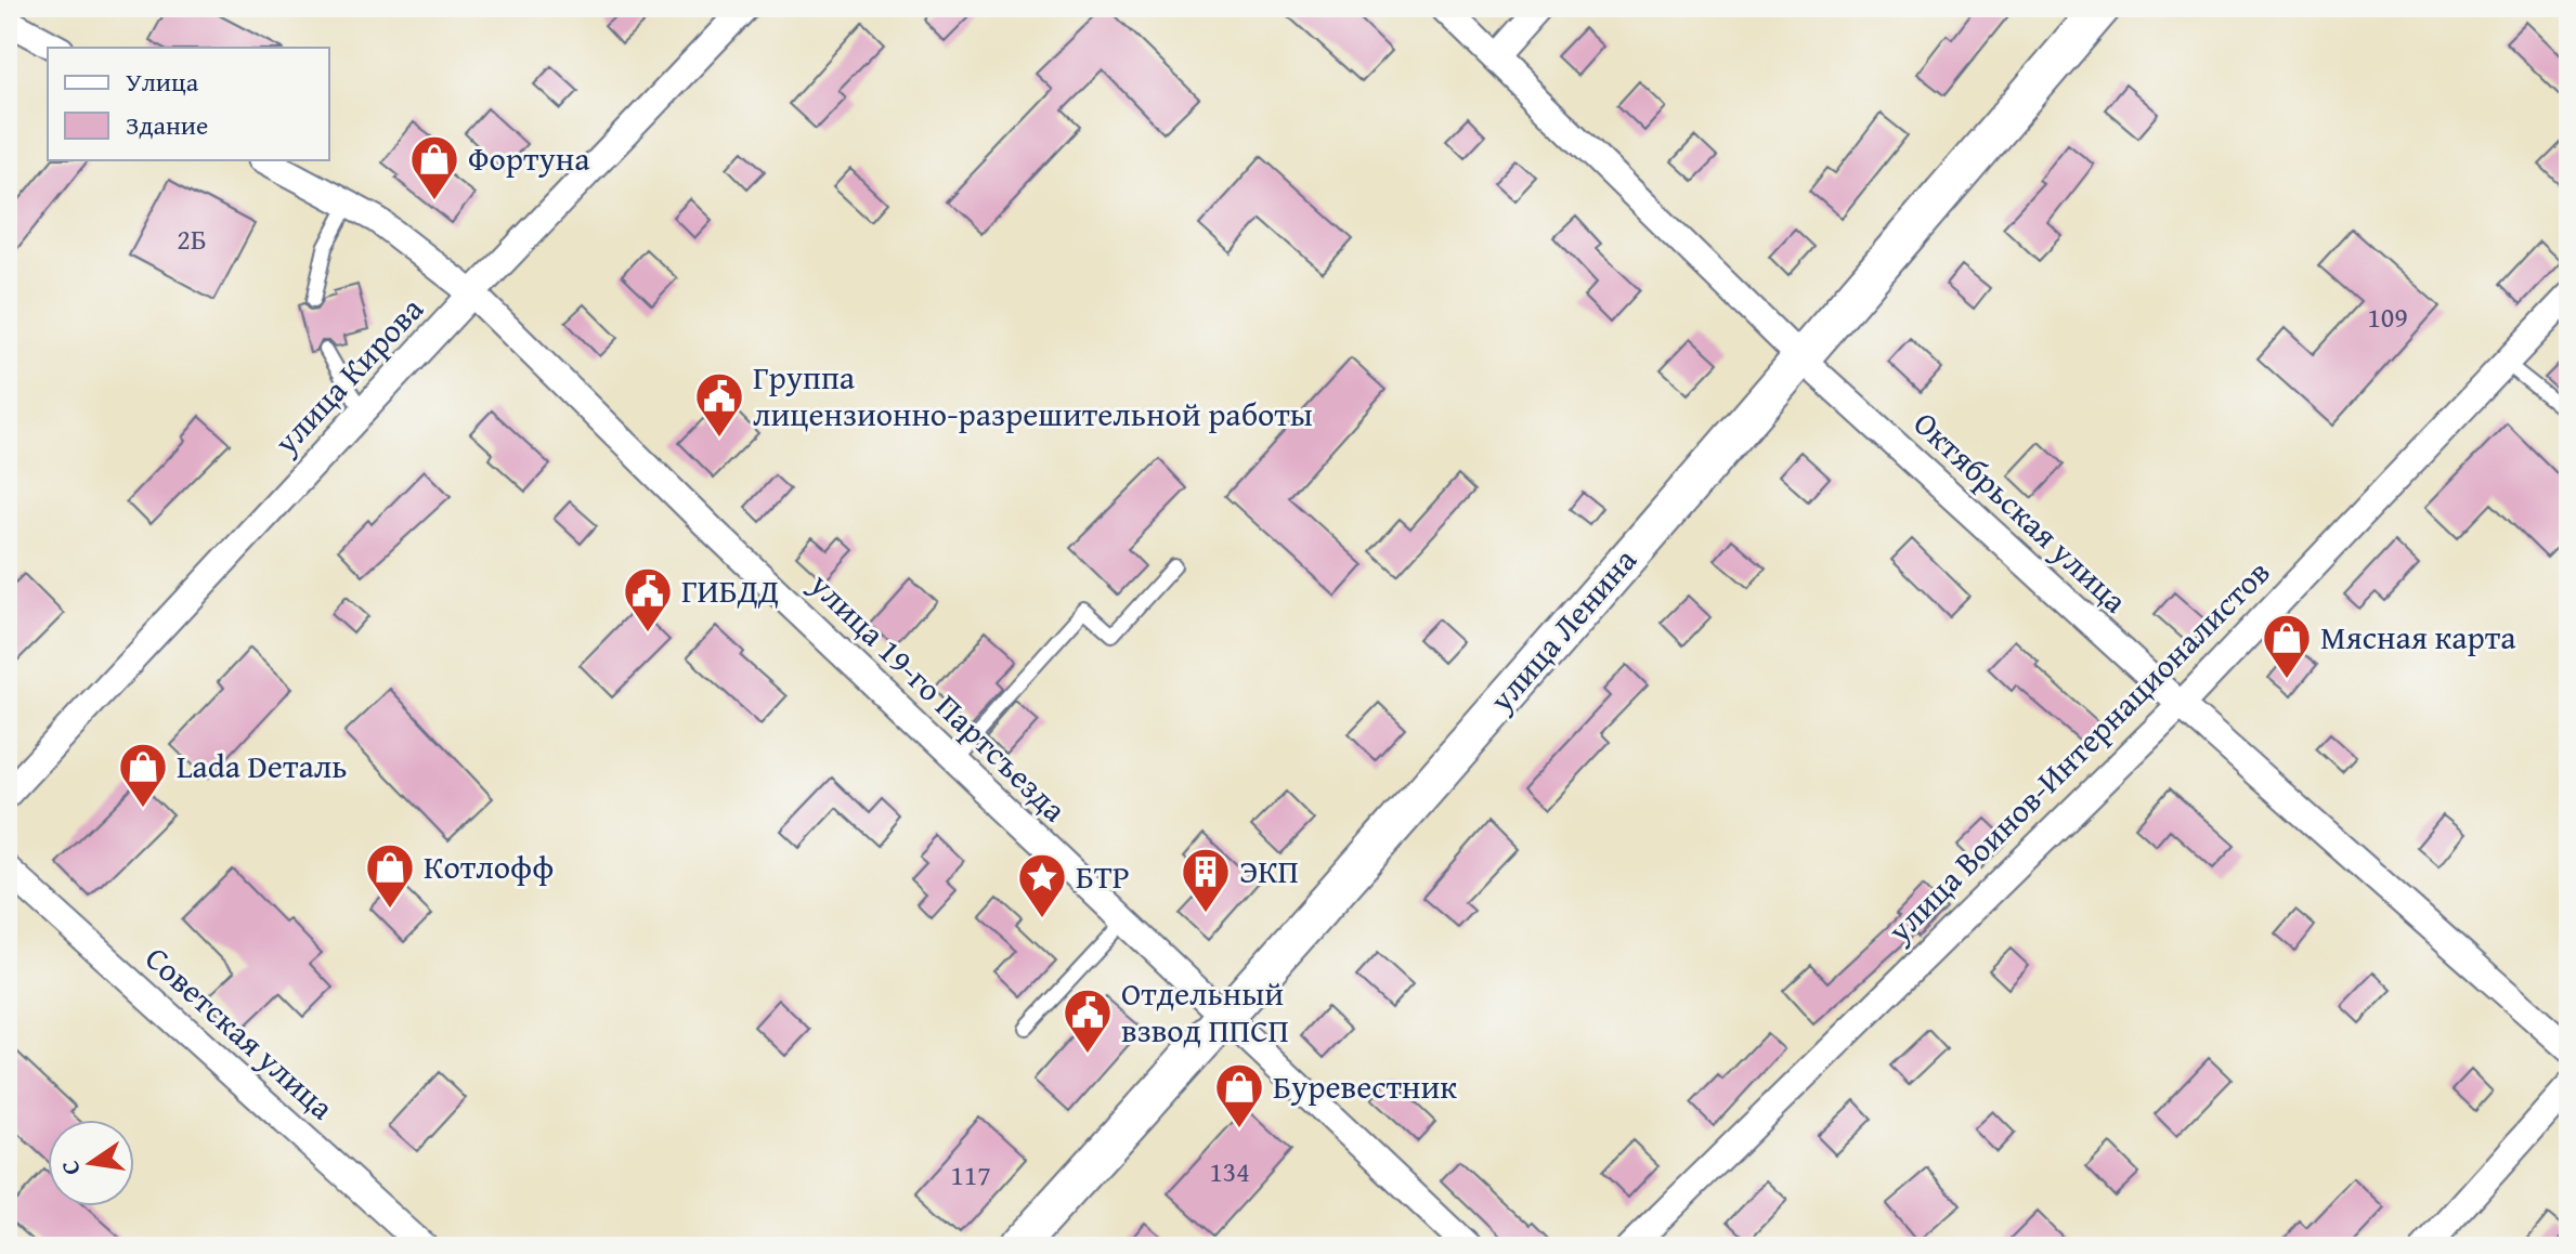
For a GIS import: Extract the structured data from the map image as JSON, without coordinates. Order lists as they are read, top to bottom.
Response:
{
  "streets": {
    "main road": ["улица Ленина"],
    "street": [
      "улица Кирова",
      "Октябрьская улица",
      "улица 19-го Партсъезда",
      "улица Воинов-Интернационалистов",
      "Советская улица"
    ]
  },
  "crossings": [
    ["улица Кирова", "улица 19-го Партсъезда"],
    ["Октябрьская улица", "улица Ленина"],
    ["Октябрьская улица", "улица Воинов-Интернационалистов"],
    ["улица Ленина", "улица 19-го Партсъезда"]
  ],
  "places": {
    "shop": [
      "Фортуна",
      "Мясная карта",
      "Lada Dеталь",
      "Котлофф",
      "Буревестник"
    ],
    "public building": ["Группа лицензионно-разрешительной работы", "ГИБДД", "Отдельный взвод ППСП"],
    "building": ["ЭКП"],
    "place": ["БТР"]
  },
  "house_numbers": [
    "2Б",
    "109",
    "134",
    "117"
  ],
  "legend": ["Улица", "Здание"],
  "north": "left"
}
